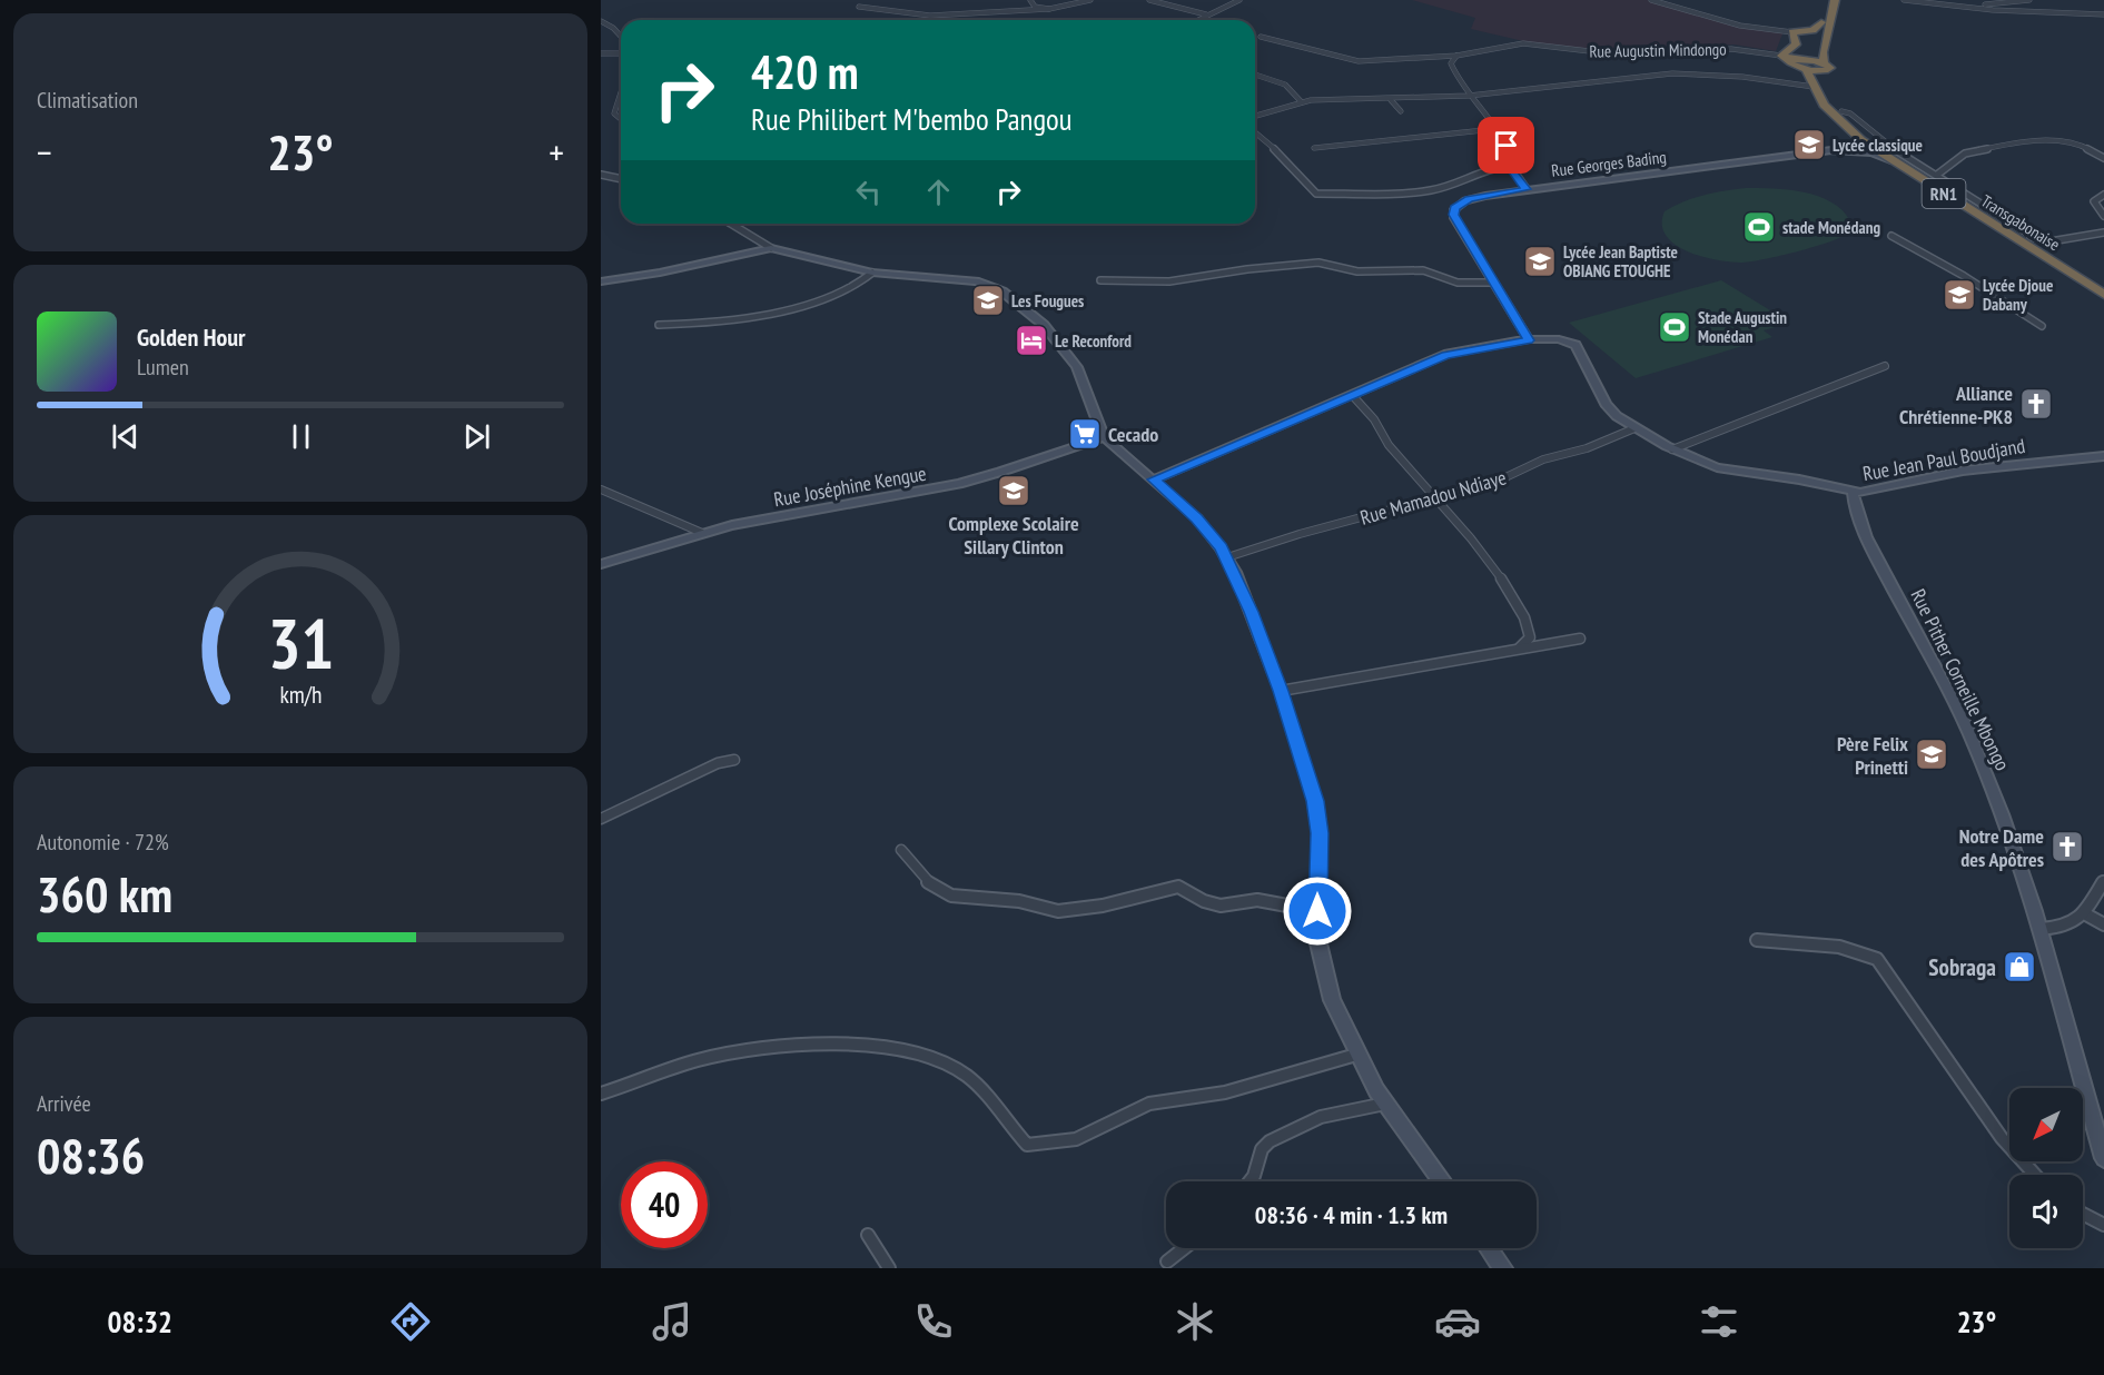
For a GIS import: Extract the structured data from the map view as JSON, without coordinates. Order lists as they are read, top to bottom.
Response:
{
  "streets": {
    "highway": ["RN1", "Transgabonaise"],
    "street": [
      "Rue Augustin Mindongo",
      "Rue Georges Bading",
      "Rue Jean Paul Boudjand",
      "Rue Joséphine Kengue",
      "Rue Mamadou Ndiaye",
      "Rue Pither Corneille Mbongo"
    ]
  },
  "crossings": [
    ["Rue Georges Bading", "Transgabonaise"],
    ["Rue Georges Bading", "Rue Jean Paul Boudjand"],
    ["Rue Jean Paul Boudjand", "Rue Mamadou Ndiaye"],
    ["Rue Jean Paul Boudjand", "Rue Pither Corneille Mbongo"]
  ],
  "places": {
    "school or university": [
      "Lycée classique",
      "Lycée Jean Baptiste OBIANG ETOUGHE",
      "Lycée Djoue Dabany",
      "Les Fougues",
      "Complexe Scolaire Sillary Clinton",
      "Père Felix Prinetti"
    ],
    "sports": ["stade Monédang", "Stade Augustin Monédan"],
    "hotel": ["Le Reconford"],
    "church": ["Alliance Chrétienne-PK8", "Notre Dame des Apôtres"],
    "supermarket": ["Cecado"],
    "shop": ["Sobraga"]
  },
  "north": "bottom left",
  "page": {
    "tile": [
      "Climatisation",
      ["Autonomie · 72%", "360 km"],
      ["Arrivée", "08:36"]
    ],
    "turn": ["420 m", "Rue Philibert M'bembo Pangou"],
    "heat": ["−", "23°", "+"],
    "song": ["Golden Hour", "Lumen"],
    "limit": "40",
    "trip": "08:36 · 4 min · 1.3 km",
    "tabs": ["08:32", "23°"],
    "gauge": ["31", "km/h"]
  }
}
